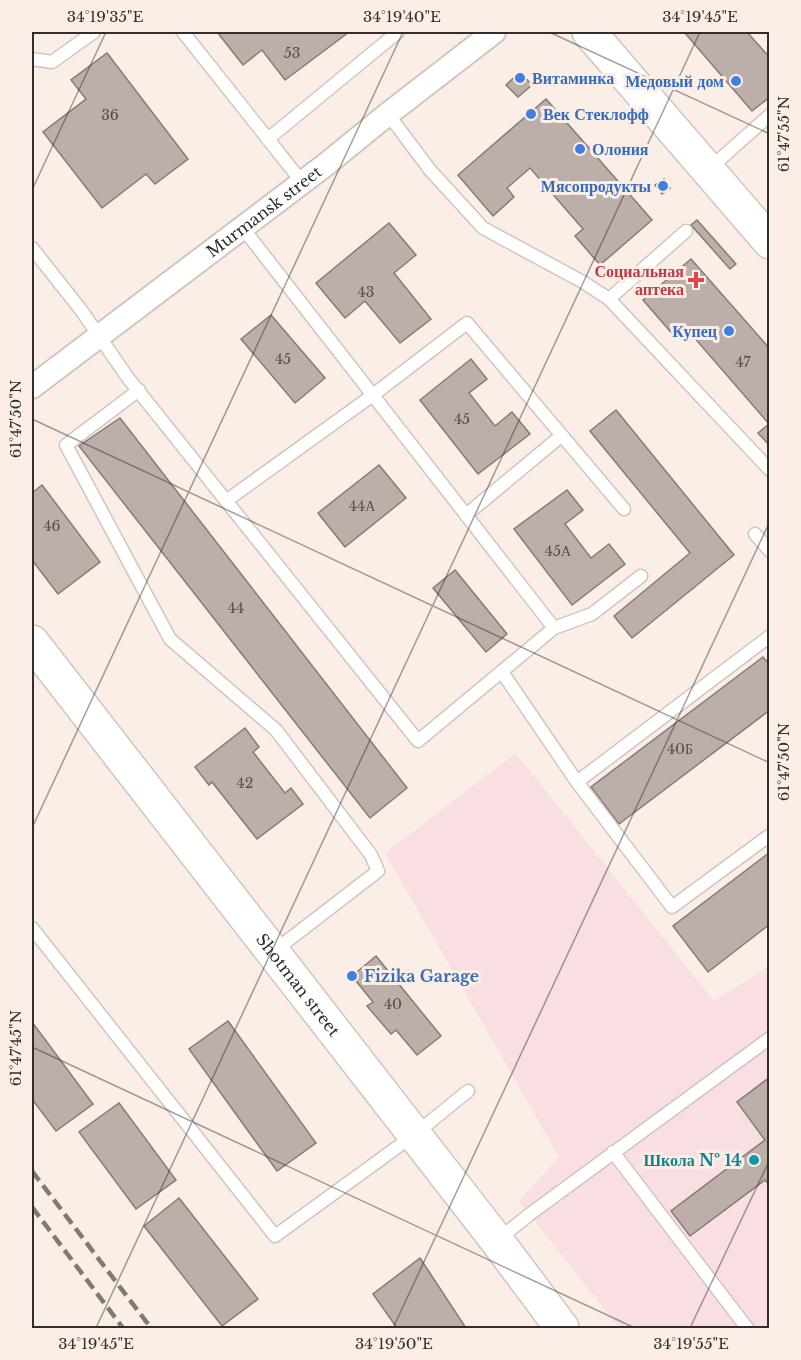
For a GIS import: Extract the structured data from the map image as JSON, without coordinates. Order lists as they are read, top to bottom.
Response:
{
  "streets": {
    "main road": ["Shotman street"],
    "street": ["Murmansk street"]
  },
  "places": {
    "other": [
      "Витаминка",
      "Медовый дом",
      "Век Стеклофф",
      "Олония",
      "Мясопродукты",
      "Купец",
      "Fizika Garage",
      "Школа № 14"
    ],
    "health": ["Социальная аптека"]
  },
  "house_numbers": [
    "53",
    "36",
    "43",
    "45",
    "47",
    "45",
    "44А",
    "46",
    "45А",
    "44",
    "40Б",
    "42",
    "40"
  ],
  "coordinates": [
    "34°19'35\"E",
    "34°19'40\"E",
    "34°19'45\"E",
    "61°47'55\"N",
    "61°47'50\"N",
    "61°47'45\"N",
    "34°19'50\"E",
    "34°19'55\"E"
  ]
}
